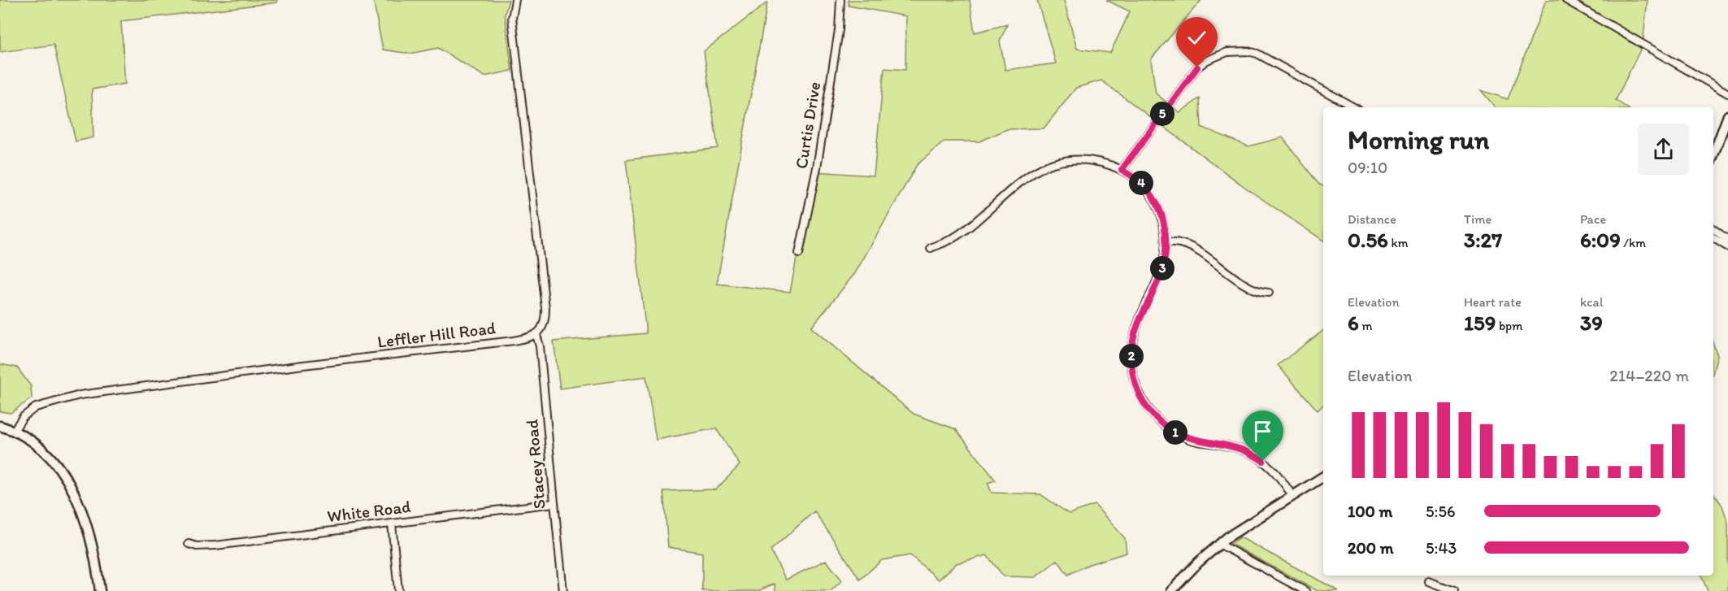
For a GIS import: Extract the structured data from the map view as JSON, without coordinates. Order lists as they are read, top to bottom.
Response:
{
  "streets": {
    "street": [
      "Curtis Drive",
      "Leffler Hill Road",
      "Stacey Road",
      "White Road"
    ]
  },
  "crossings": [
    ["Leffler Hill Road", "Stacey Road"],
    ["Stacey Road", "White Road"]
  ],
  "page": {
    "pins": [
      "5",
      "4",
      "3",
      "2",
      "1"
    ],
    "heading": ["Morning run", "09:10"],
    "stats": [
      ["Distance", "0.56 km"],
      ["Time", "3:27"],
      ["Pace", "6:09 /km"],
      ["Elevation", "6 m"],
      ["Heart rate", "159 bpm"],
      ["kcal", "39"]
    ],
    "chart": ["Elevation", "214–220 m"],
    "list": [
      {
        "name": "100 m",
        "note": "5:56"
      },
      {
        "name": "200 m",
        "note": "5:43"
      }
    ]
  }
}
